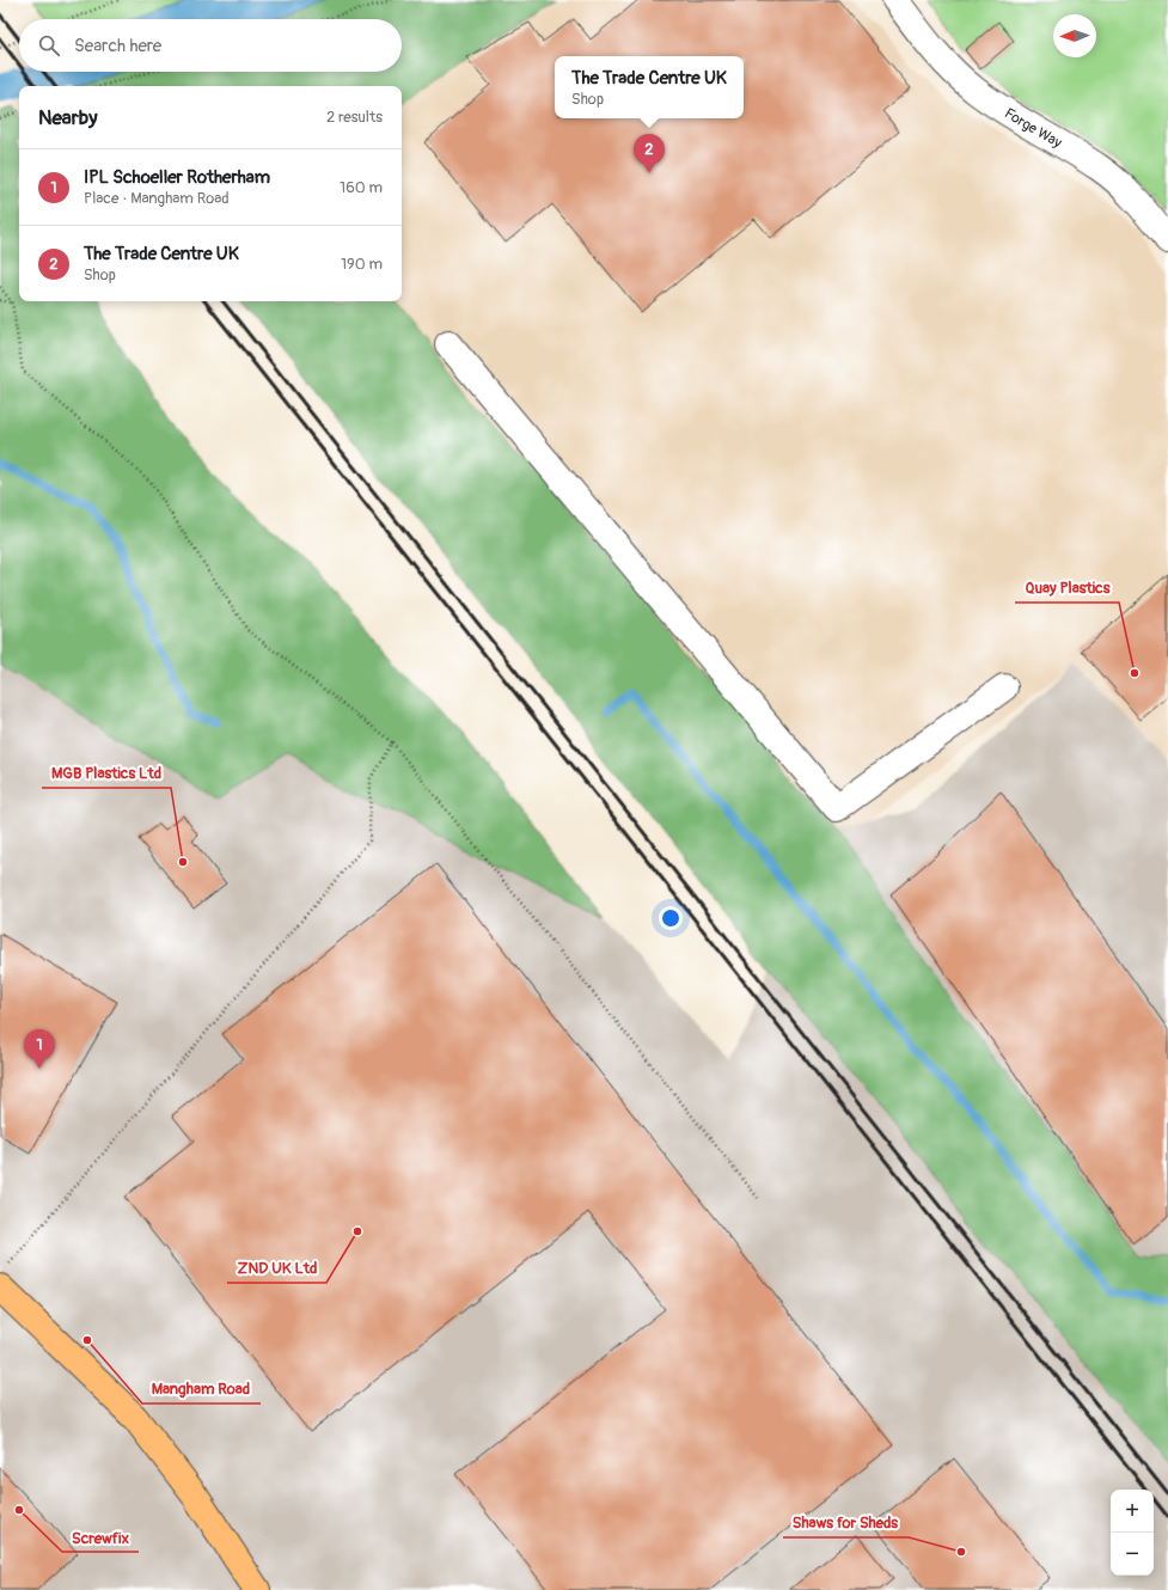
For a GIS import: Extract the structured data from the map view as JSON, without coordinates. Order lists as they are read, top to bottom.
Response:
{
  "streets": {
    "lane": ["Forge Way"]
  },
  "places": [
    "Quay Plastics",
    "MGB Plastics Ltd",
    "ZND UK Ltd",
    "Mangham Road",
    "Screwfix",
    "Shaws for Sheds"
  ],
  "north": "left",
  "page": {
    "search": "Search here",
    "popup": ["The Trade Centre UK", "Shop"],
    "heading": ["Nearby", "2 results"],
    "pins": ["2", "1"],
    "list": [
      {
        "mark": "1",
        "name": "IPL Schoeller Rotherham",
        "note": "Place · Mangham Road",
        "value": "160 m"
      },
      {
        "mark": "2",
        "name": "The Trade Centre UK",
        "note": "Shop",
        "value": "190 m"
      }
    ],
    "map_buttons": ["+", "−"]
  }
}
